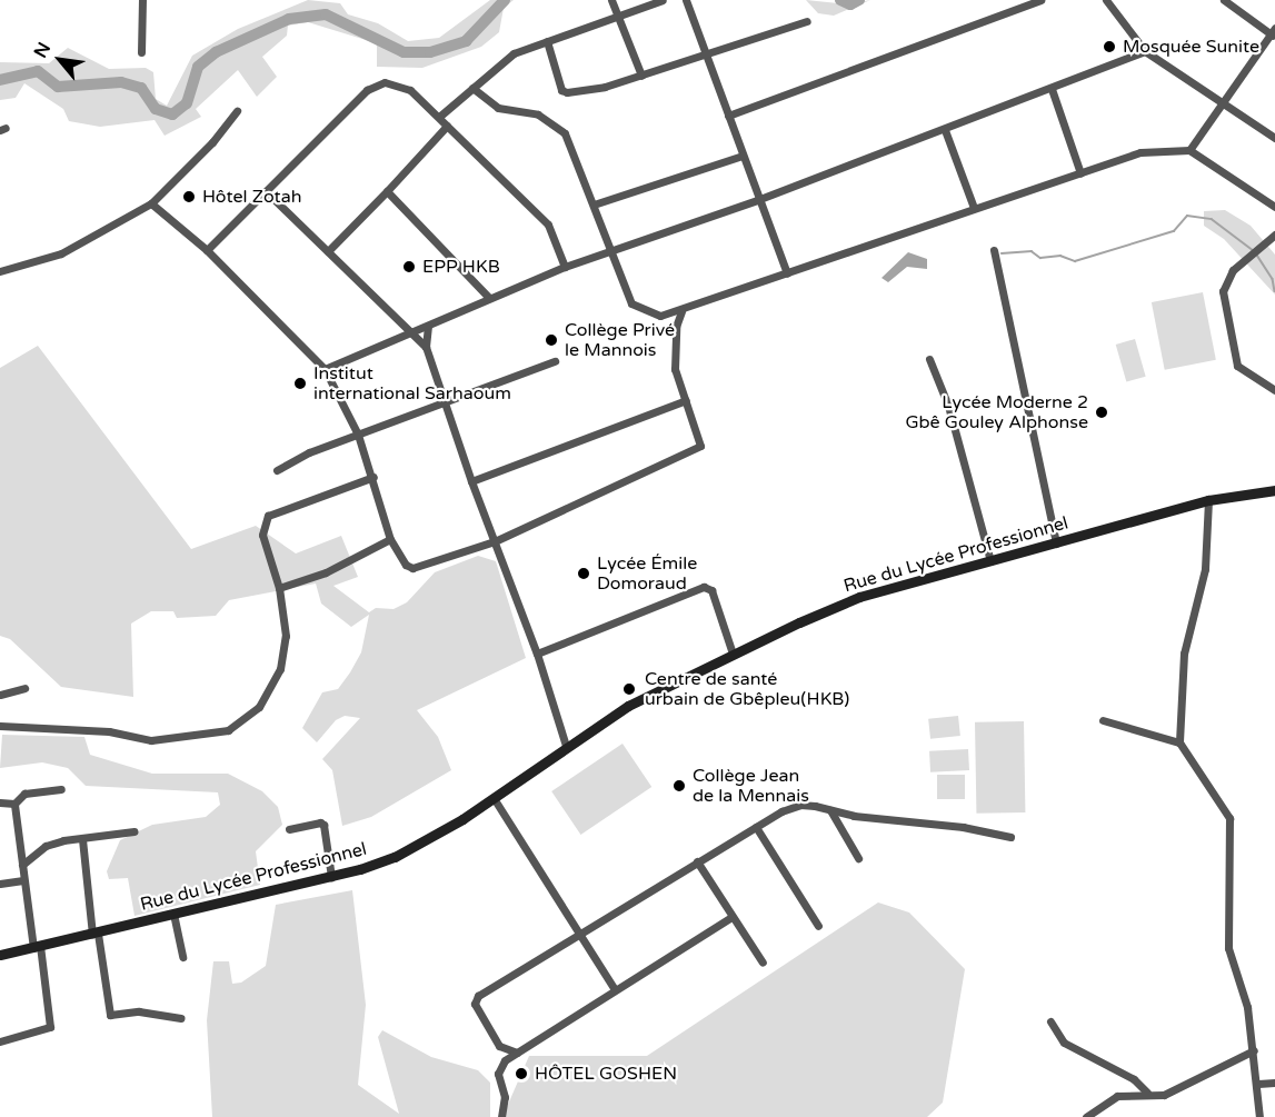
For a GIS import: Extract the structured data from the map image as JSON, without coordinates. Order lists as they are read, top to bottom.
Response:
{
  "streets": {
    "main road": ["Rue du Lycée Professionnel"]
  },
  "places": [
    "Mosquée Sunite",
    "Hôtel Zotah",
    "EPP HKB",
    "Collège Privé le Mannois",
    "Institut international Sarhaoum",
    "Lycée Moderne 2 Gbê Gouley Alphonse",
    "Lycée Émile Domoraud",
    "Centre de santé urbain de Gbêpleu(HKB)",
    "Collège Jean de la Mennais",
    "HÔTEL GOSHEN"
  ],
  "north": "top left"
}
